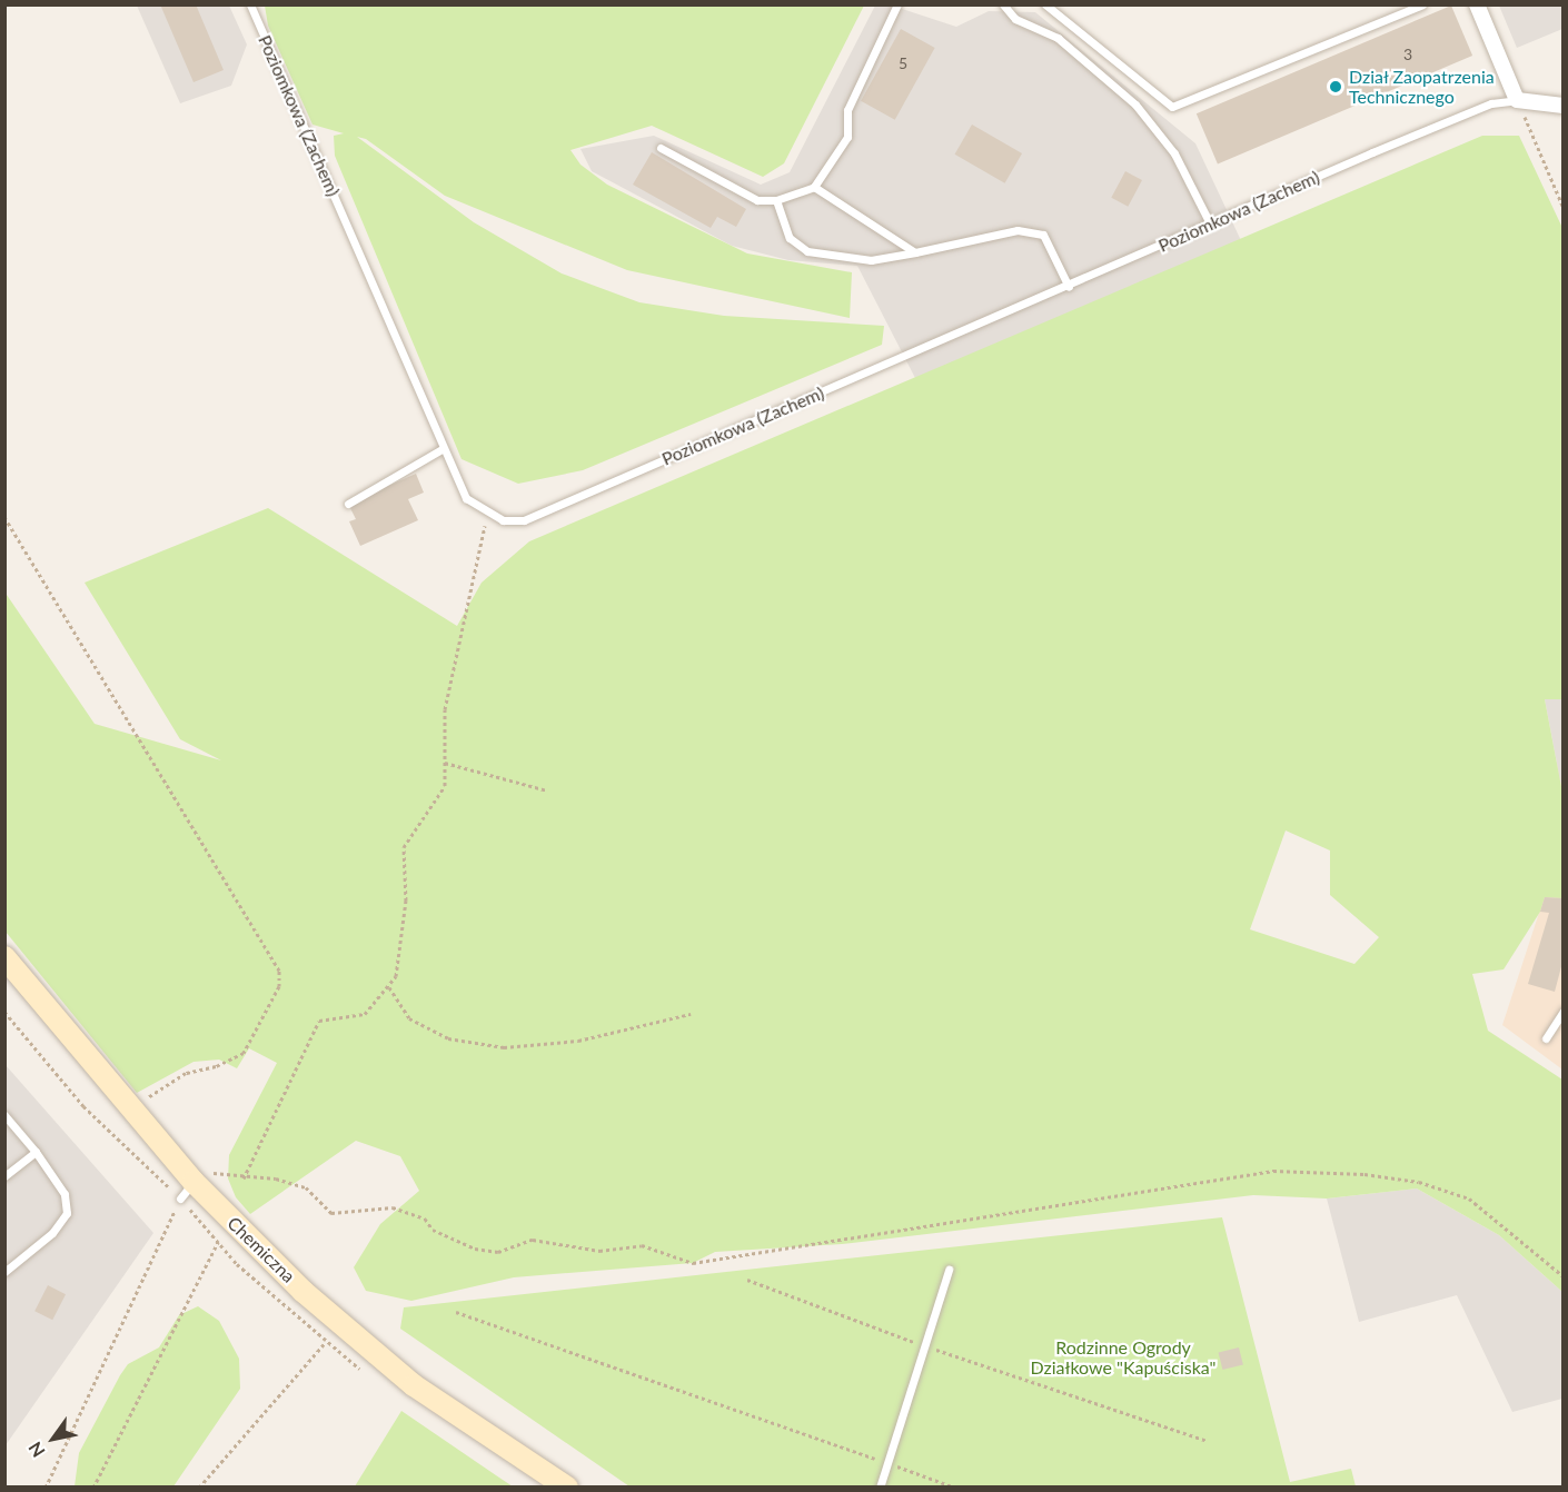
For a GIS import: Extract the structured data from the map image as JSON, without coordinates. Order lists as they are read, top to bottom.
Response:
{
  "streets": {
    "street": ["Chemiczna"],
    "lane": ["Poziomkowa (Zachem)"]
  },
  "parks": ["Rodzinne Ogrody Działkowe \"Kapuściska\""],
  "places": ["Dział Zaopatrzenia Technicznego"],
  "house_numbers": ["3", "5"],
  "north": "bottom left"
}
